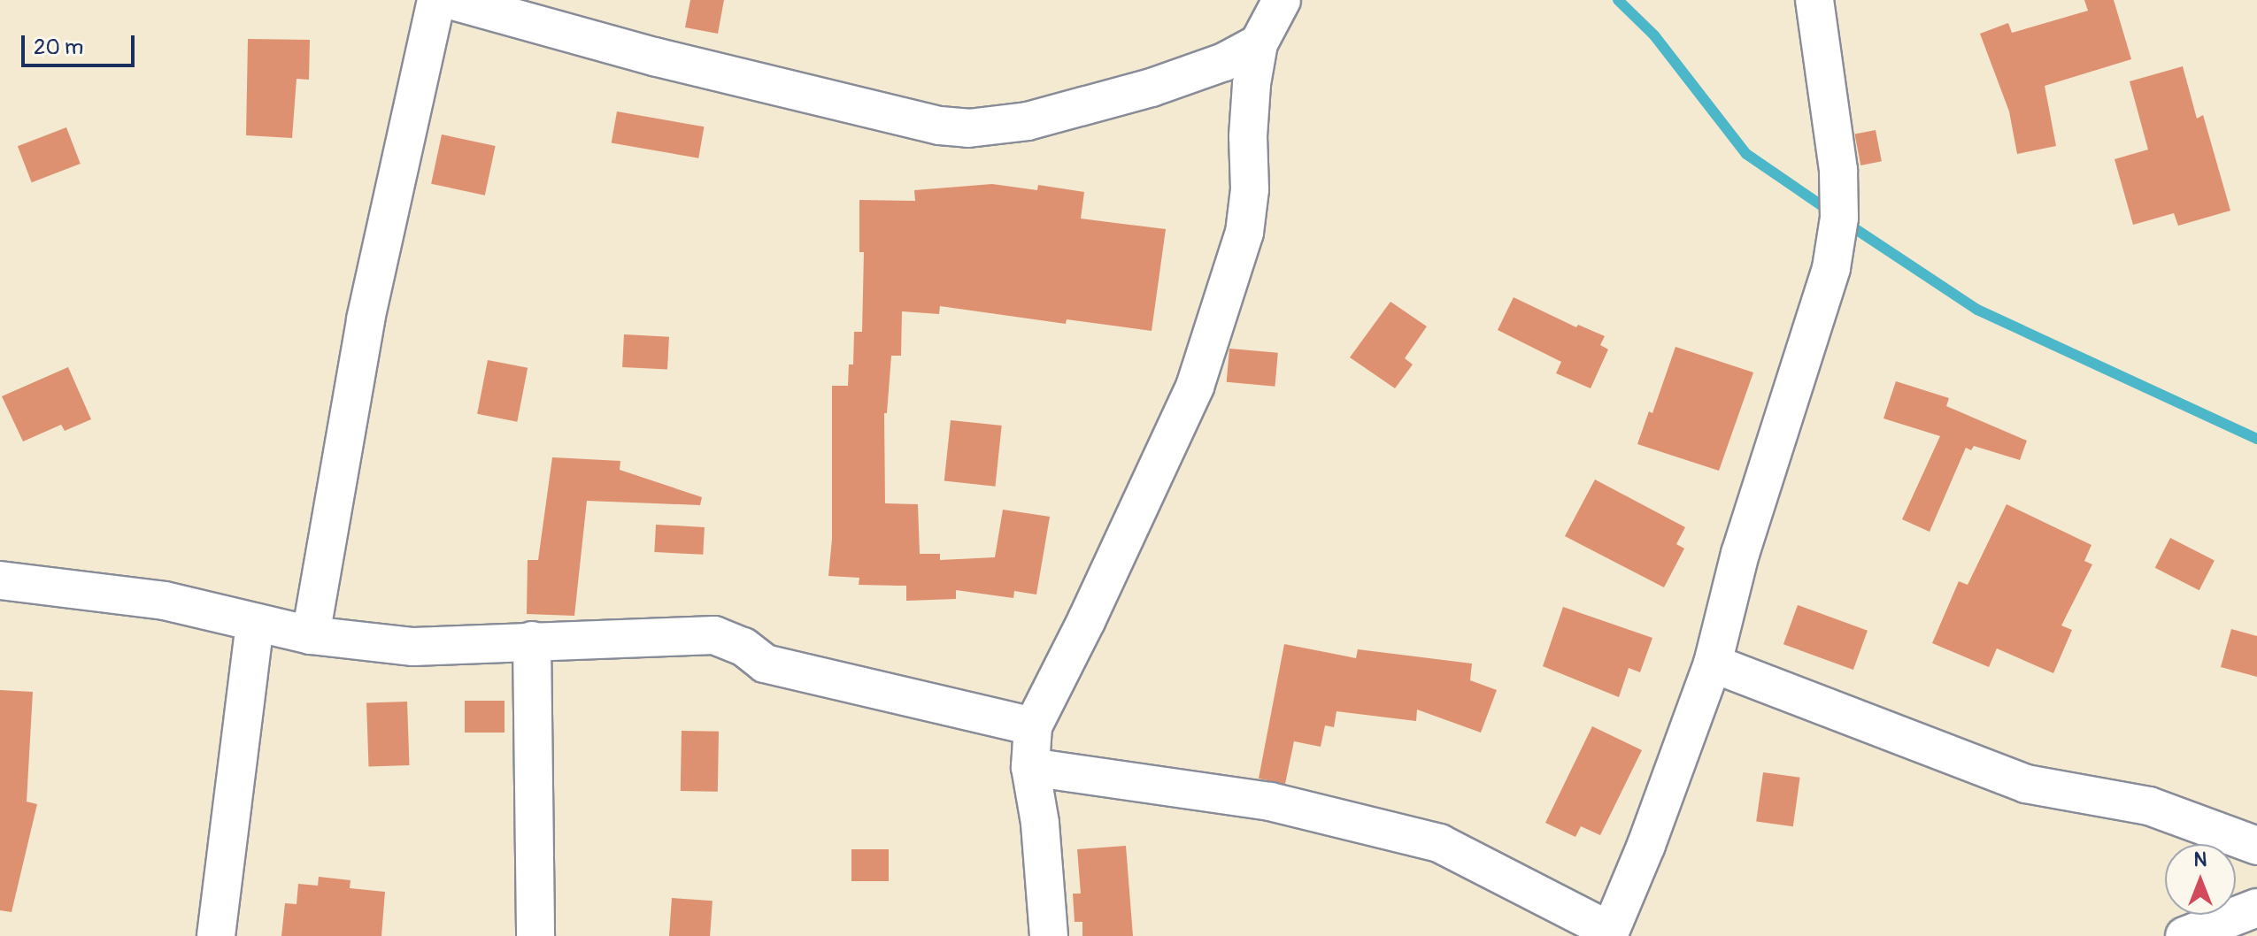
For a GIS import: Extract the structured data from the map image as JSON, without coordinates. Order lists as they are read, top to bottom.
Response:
{
  "scale_bar": "20 m",
  "north": "top"
}
